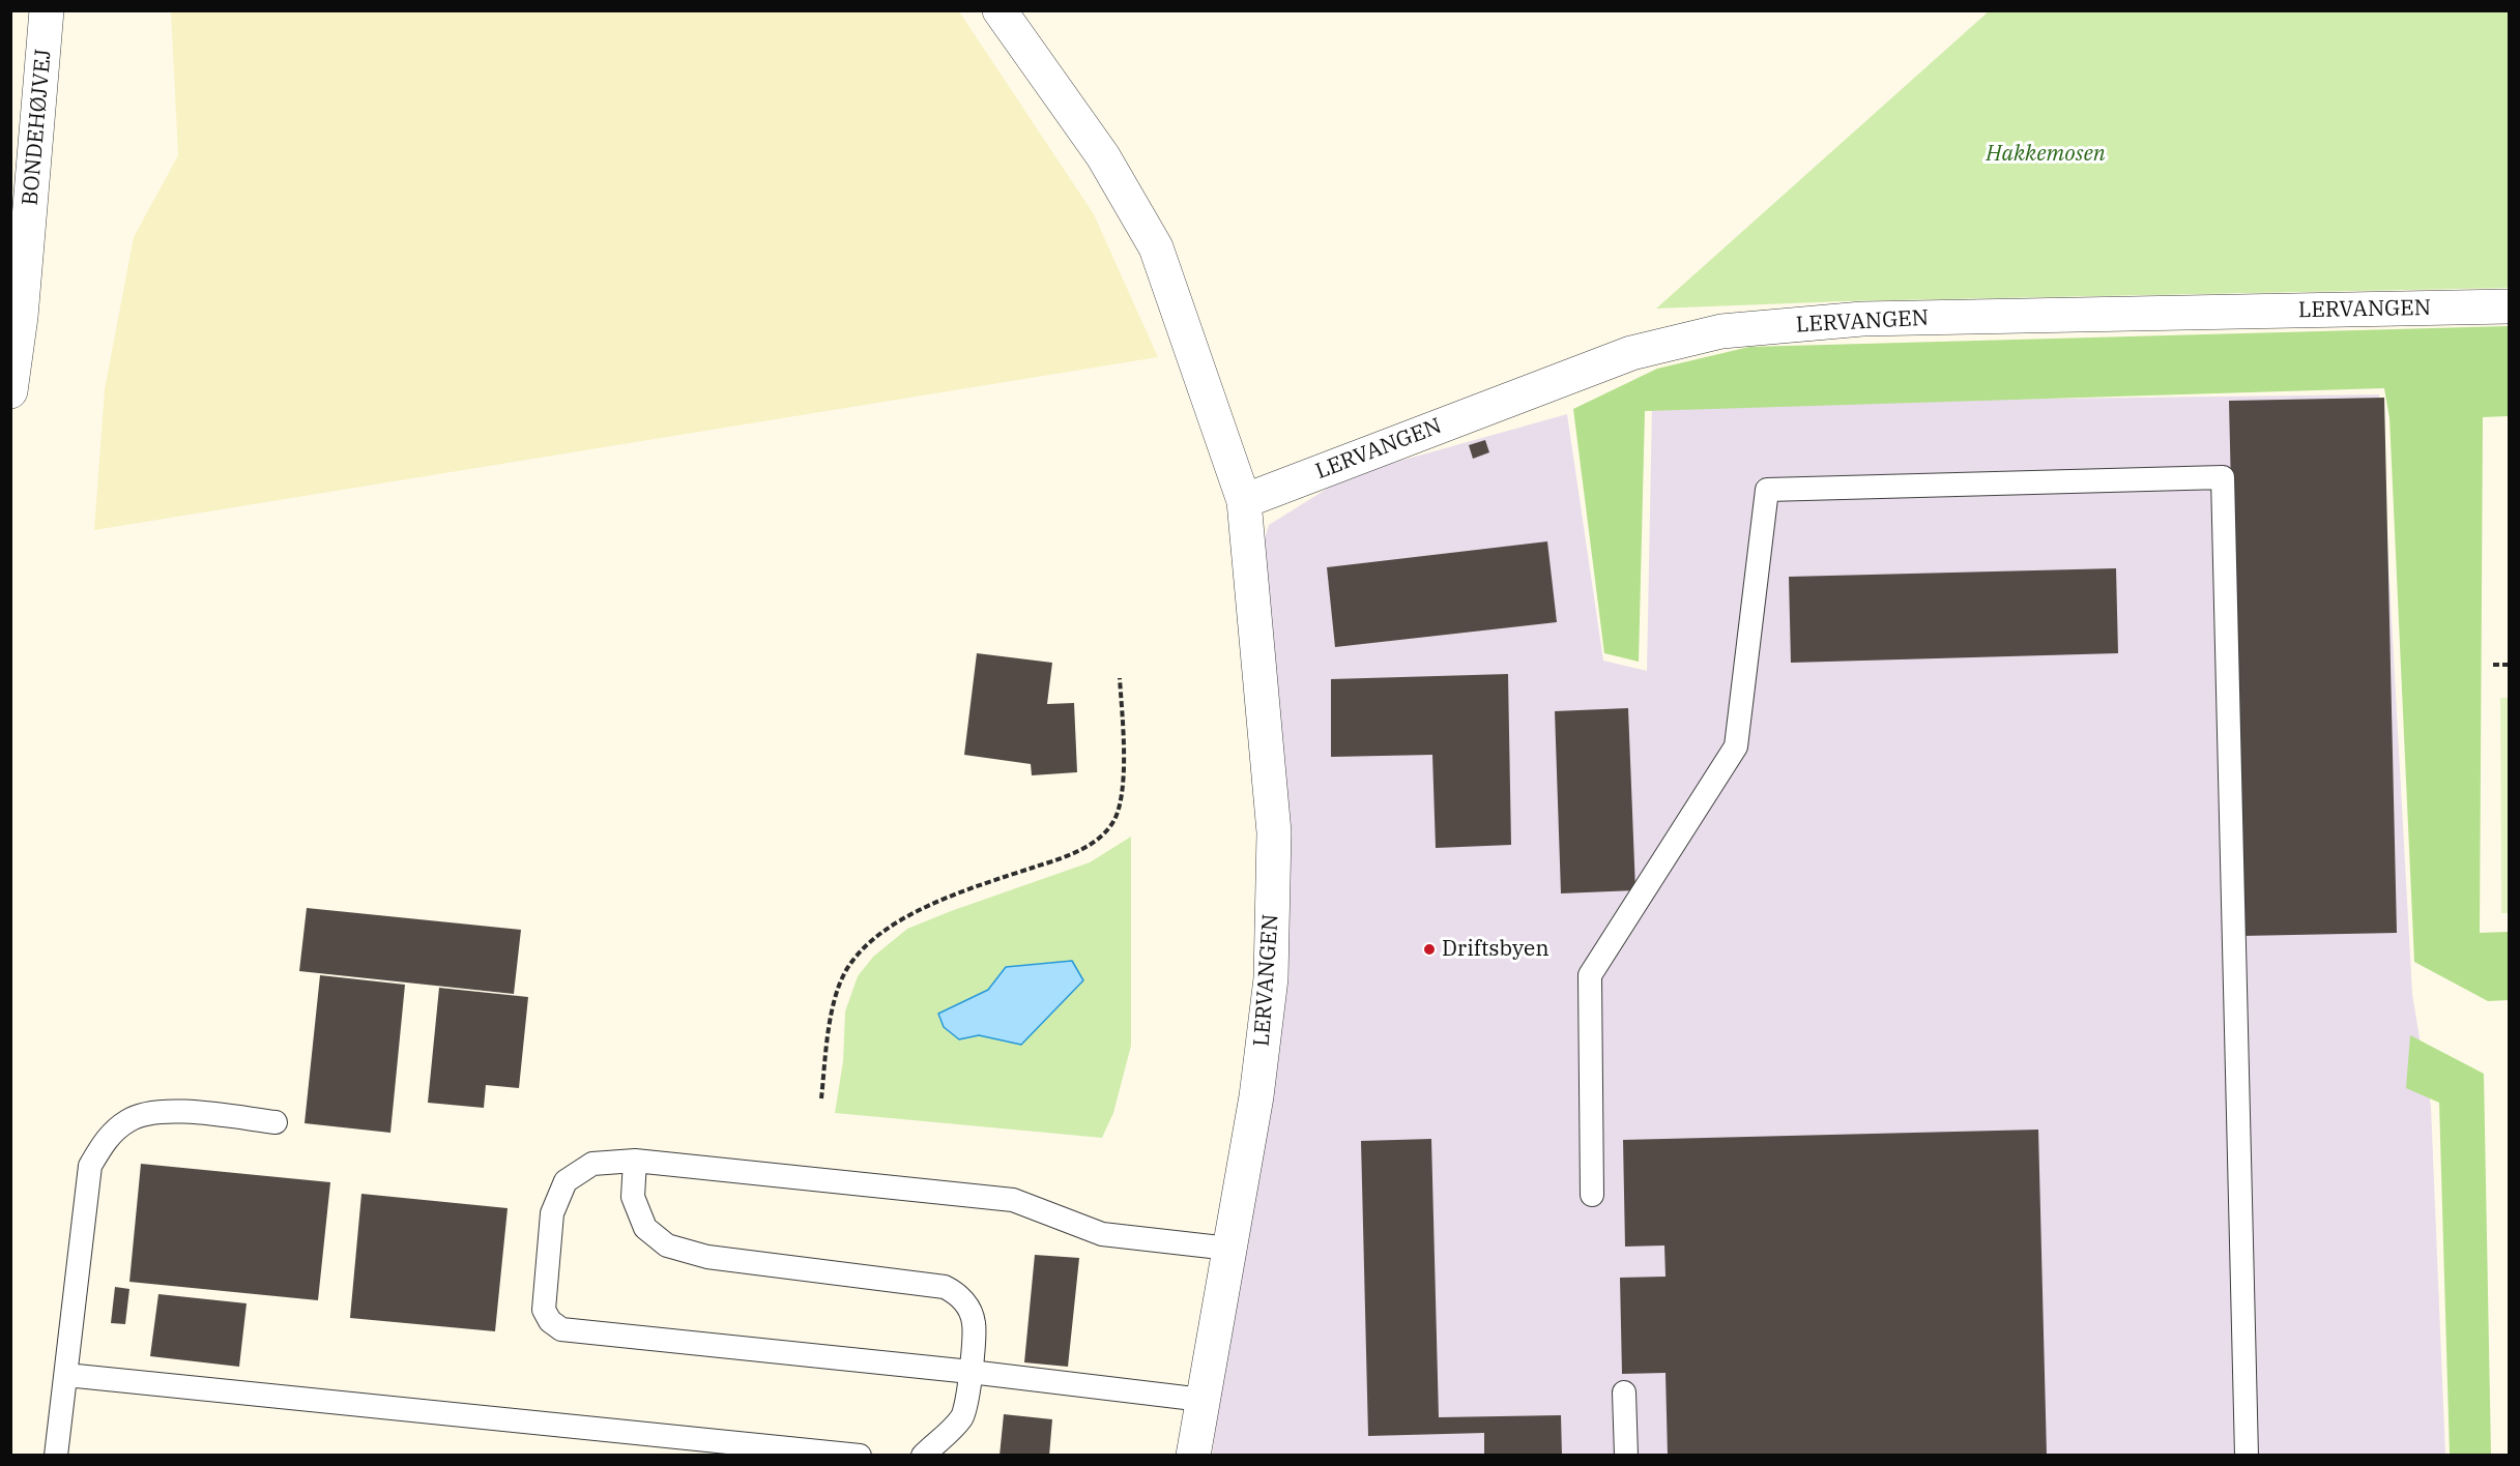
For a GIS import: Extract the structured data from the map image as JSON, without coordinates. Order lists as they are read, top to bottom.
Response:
{
  "streets": {
    "street": ["BONDEHØJVEJ", "LERVANGEN"]
  },
  "parks": ["Hakkemosen"],
  "places": ["Driftsbyen"]
}
